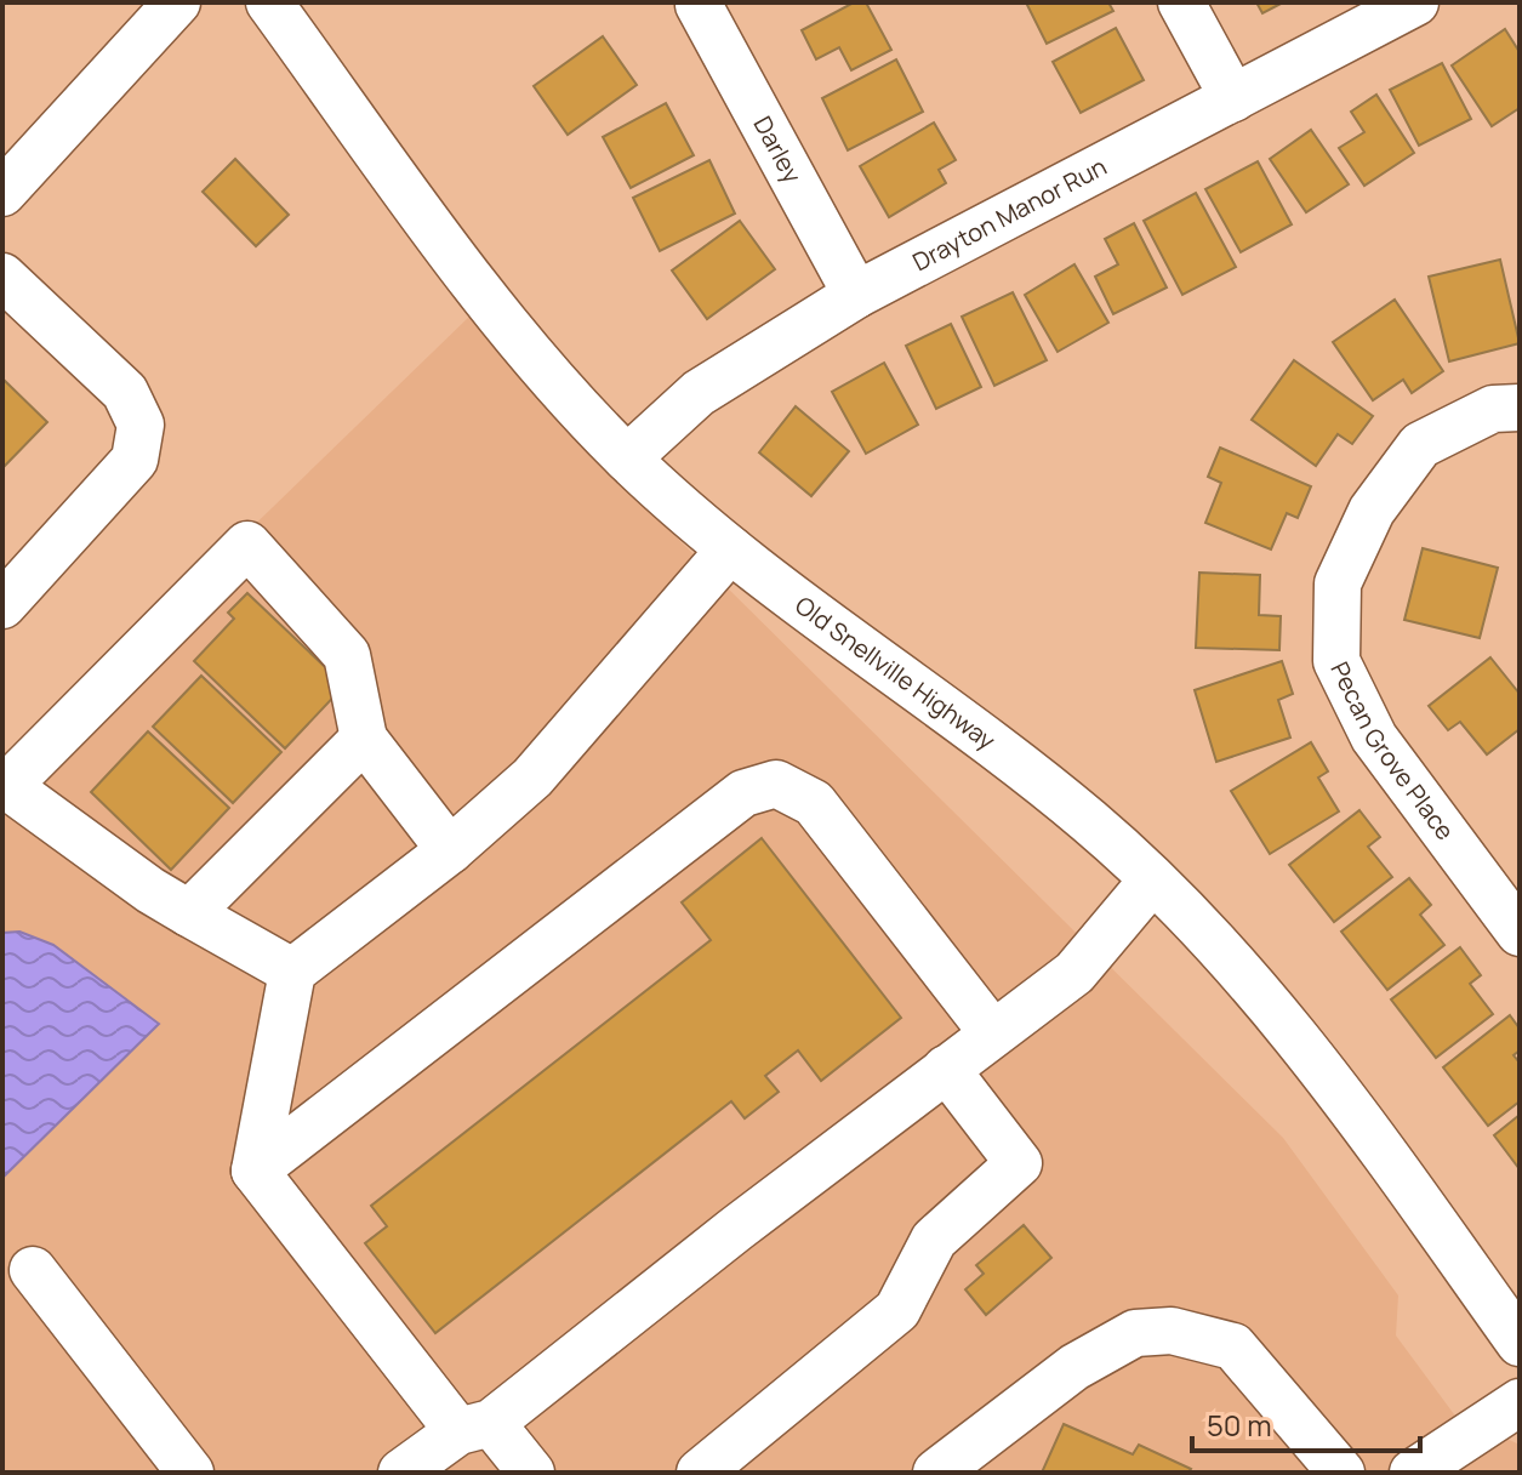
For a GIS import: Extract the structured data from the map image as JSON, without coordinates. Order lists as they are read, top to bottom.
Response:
{
  "streets": {
    "street": [
      "Darley",
      "Drayton Manor Run",
      "Old Snellville Highway",
      "Pecan Grove Place"
    ]
  },
  "crossings": [
    ["Darley", "Drayton Manor Run"],
    ["Drayton Manor Run", "Old Snellville Highway"]
  ],
  "scale_bar": "50 m"
}
